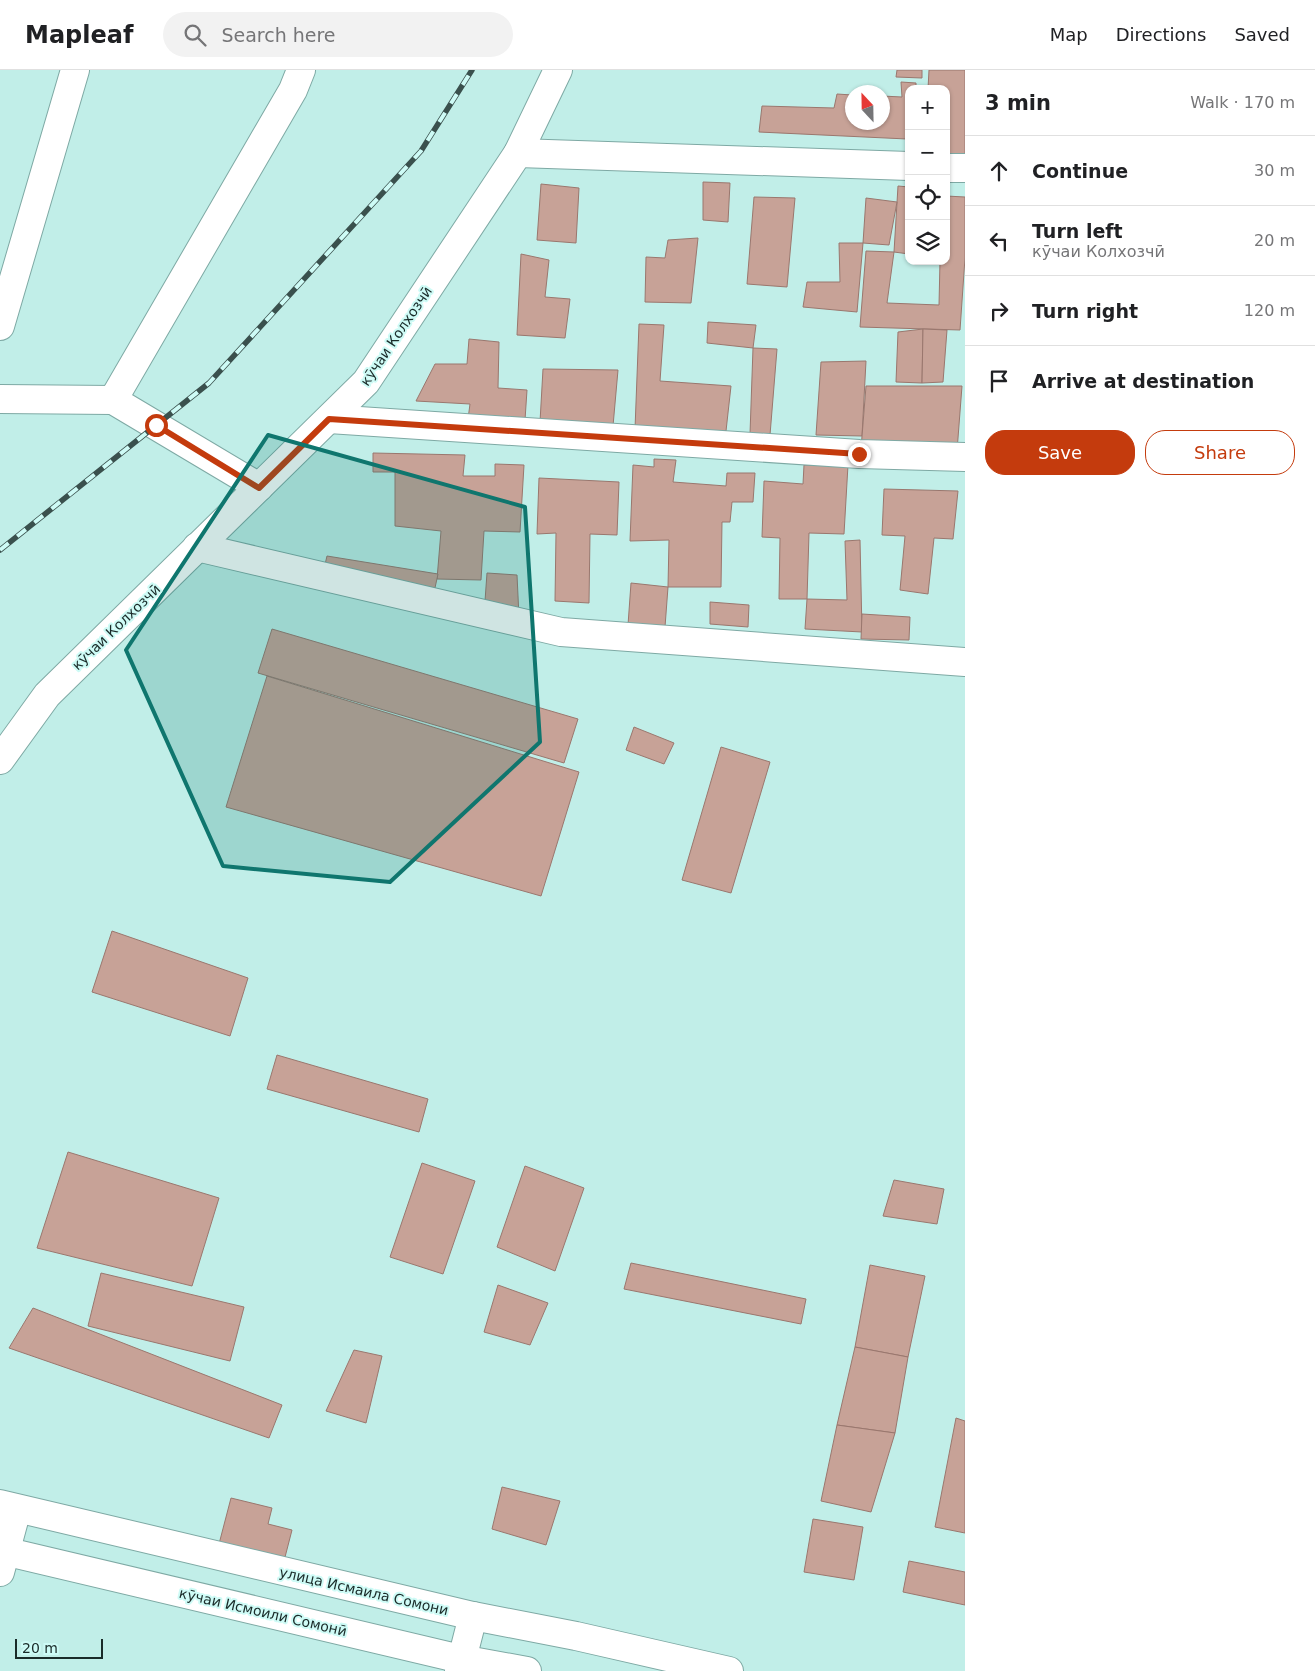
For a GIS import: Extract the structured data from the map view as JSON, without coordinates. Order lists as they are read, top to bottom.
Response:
{
  "streets": {
    "street": ["кӯчаи Колхозчӣ", "улица Исмаила Сомони", "кӯчаи Исмоили Сомонӣ"]
  },
  "scale_bar": "20 m",
  "north": "top",
  "page": {
    "header": "Mapleaf",
    "search": "Search here",
    "nav": ["Map", "Directions", "Saved"],
    "heading": ["3 min", "Walk · 170 m"],
    "map_buttons": ["+", "−"],
    "list": [
      ["Continue", "30 m"],
      ["Turn left", "кӯчаи Колхозчӣ", "20 m"],
      ["Turn right", "120 m"],
      "Arrive at destination"
    ],
    "buttons": ["Save", "Share"],
    "scale": "20 m"
  }
}
